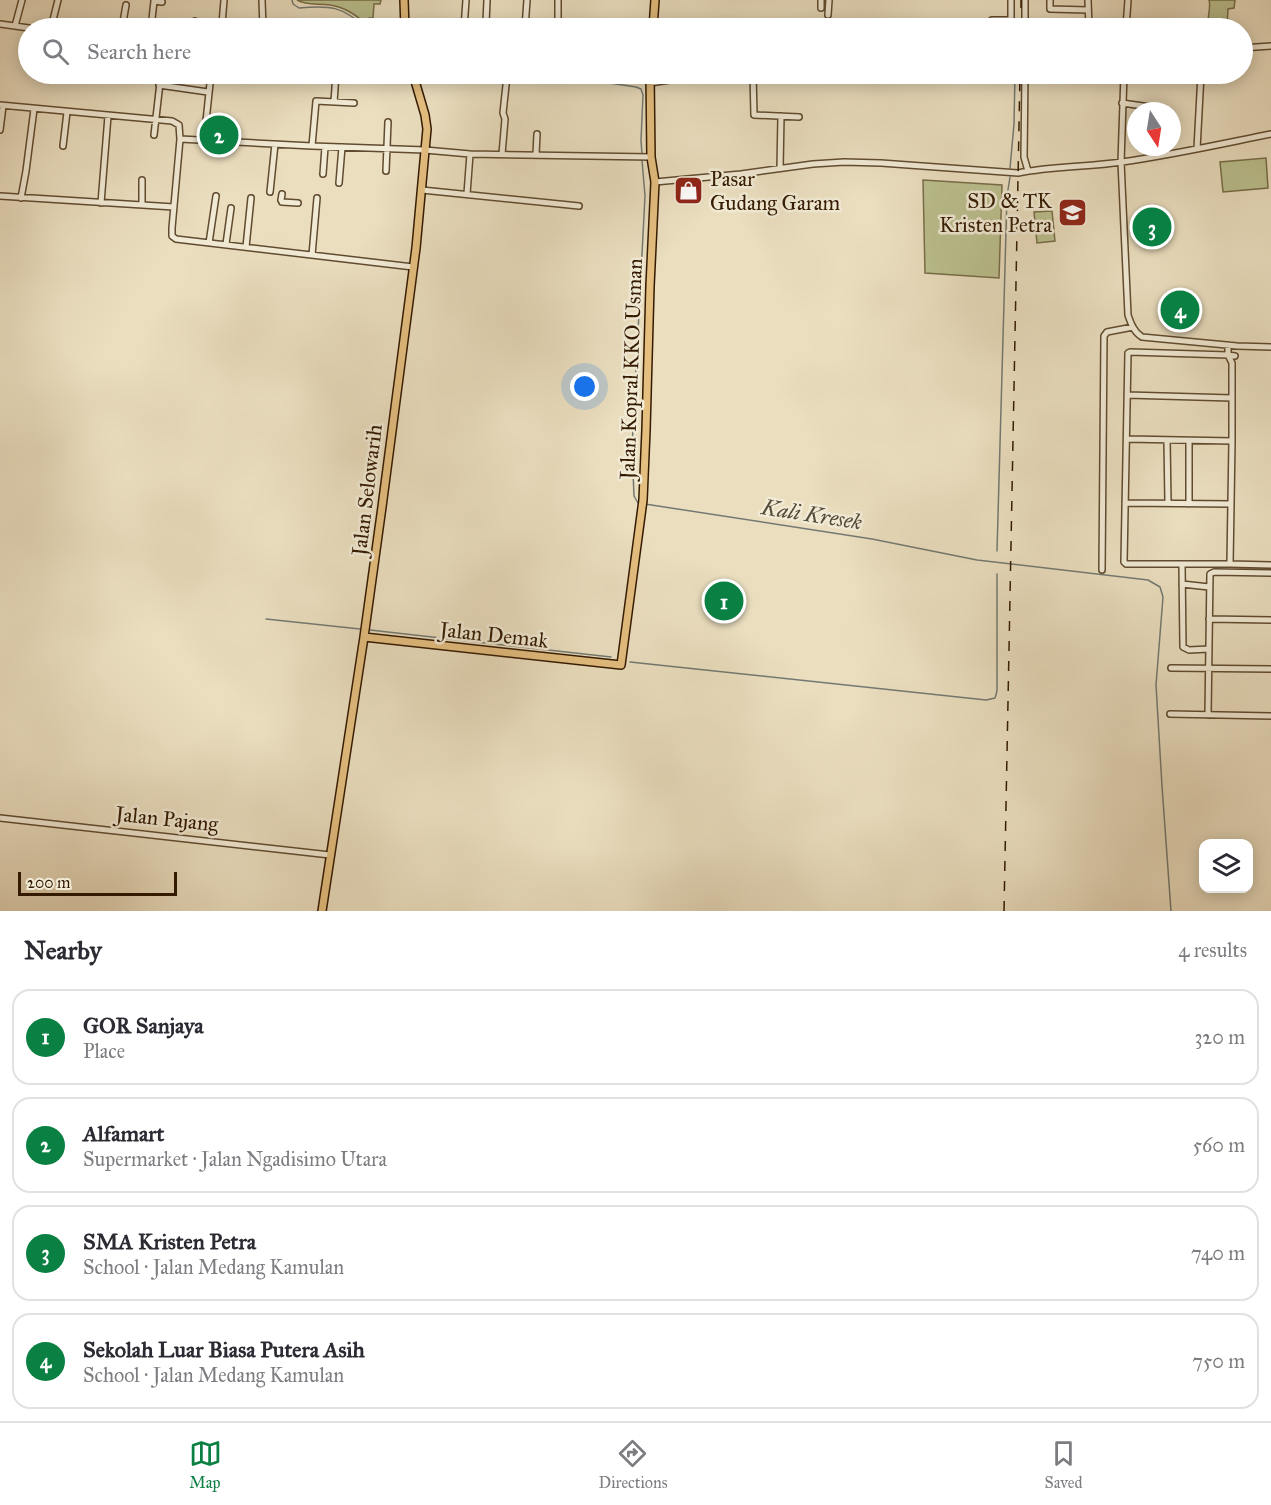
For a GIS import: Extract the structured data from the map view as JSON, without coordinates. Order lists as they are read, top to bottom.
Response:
{
  "streets": {
    "main road": ["Jalan Kopral KKO Usman", "Jalan Selowarih", "Jalan Demak"],
    "street": ["Jalan Pajang"]
  },
  "crossings": [
    ["Jalan Kopral KKO Usman", "Jalan Demak"],
    ["Jalan Selowarih", "Jalan Demak"],
    ["Jalan Selowarih", "Jalan Pajang"]
  ],
  "water": ["Kali Kresek"],
  "places": {
    "shop": ["Pasar Gudang Garam"],
    "school or university": ["SD & TK Kristen Petra"]
  },
  "scale_bar": "200 m",
  "north": "bottom",
  "page": {
    "search": "Search here",
    "pins": [
      "2",
      "3",
      "4",
      "1"
    ],
    "scale": "200 m",
    "heading": ["Nearby", "4 results"],
    "list": [
      {
        "mark": "1",
        "name": "GOR Sanjaya",
        "note": "Place",
        "value": "320 m"
      },
      {
        "mark": "2",
        "name": "Alfamart",
        "note": "Supermarket · Jalan Ngadisimo Utara",
        "value": "560 m"
      },
      {
        "mark": "3",
        "name": "SMA Kristen Petra",
        "note": "School · Jalan Medang Kamulan",
        "value": "740 m"
      },
      {
        "mark": "4",
        "name": "Sekolah Luar Biasa Putera Asih",
        "note": "School · Jalan Medang Kamulan",
        "value": "750 m"
      }
    ],
    "nav": ["Map", "Directions", "Saved"]
  }
}
